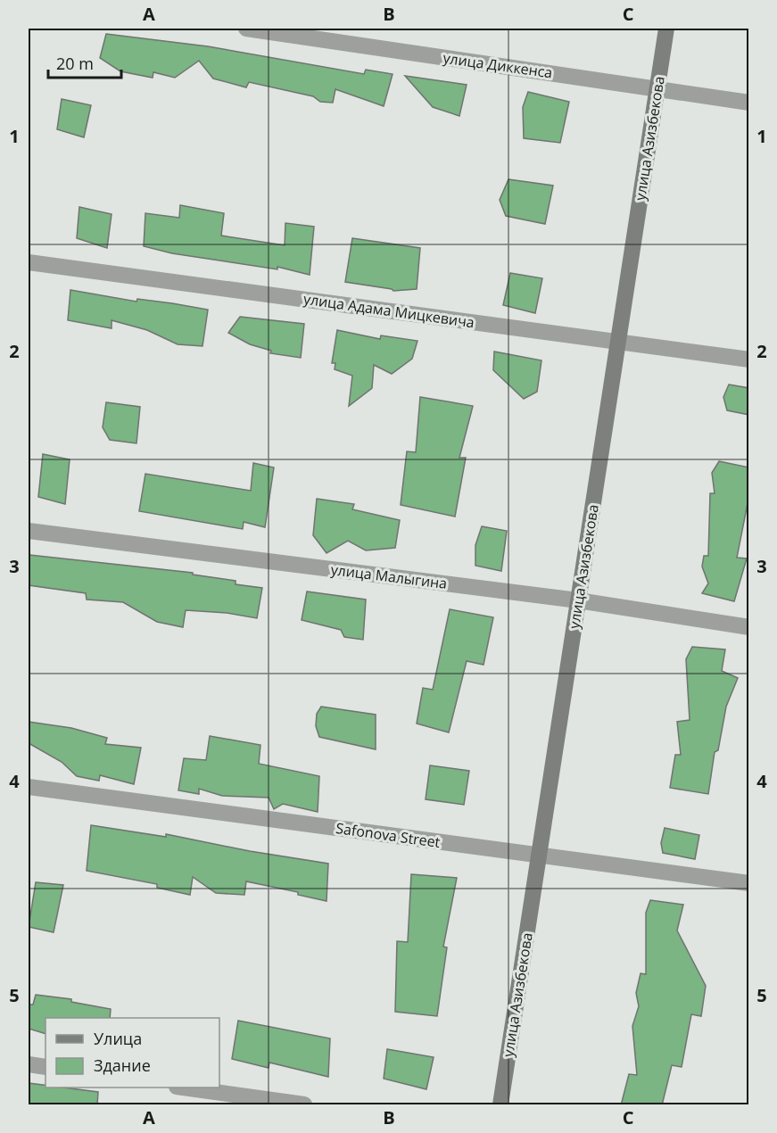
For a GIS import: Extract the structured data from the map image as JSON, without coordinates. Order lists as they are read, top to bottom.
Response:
{
  "streets": {
    "main road": ["улица Азизбекова"],
    "street": [
      "улица Диккенса",
      "улица Адама Мицкевича",
      "улица Малыгина",
      "Safonova Street"
    ]
  },
  "crossings": [
    ["улица Диккенса", "улица Азизбекова"],
    ["улица Азизбекова", "улица Адама Мицкевича"],
    ["улица Азизбекова", "улица Малыгина"],
    ["улица Азизбекова", "Safonova Street"]
  ],
  "legend": ["Улица", "Здание"],
  "scale_bar": "20 m",
  "grid": {
    "columns": ["A", "B", "C"],
    "rows": [
      "1",
      "2",
      "3",
      "4",
      "5"
    ]
  }
}
